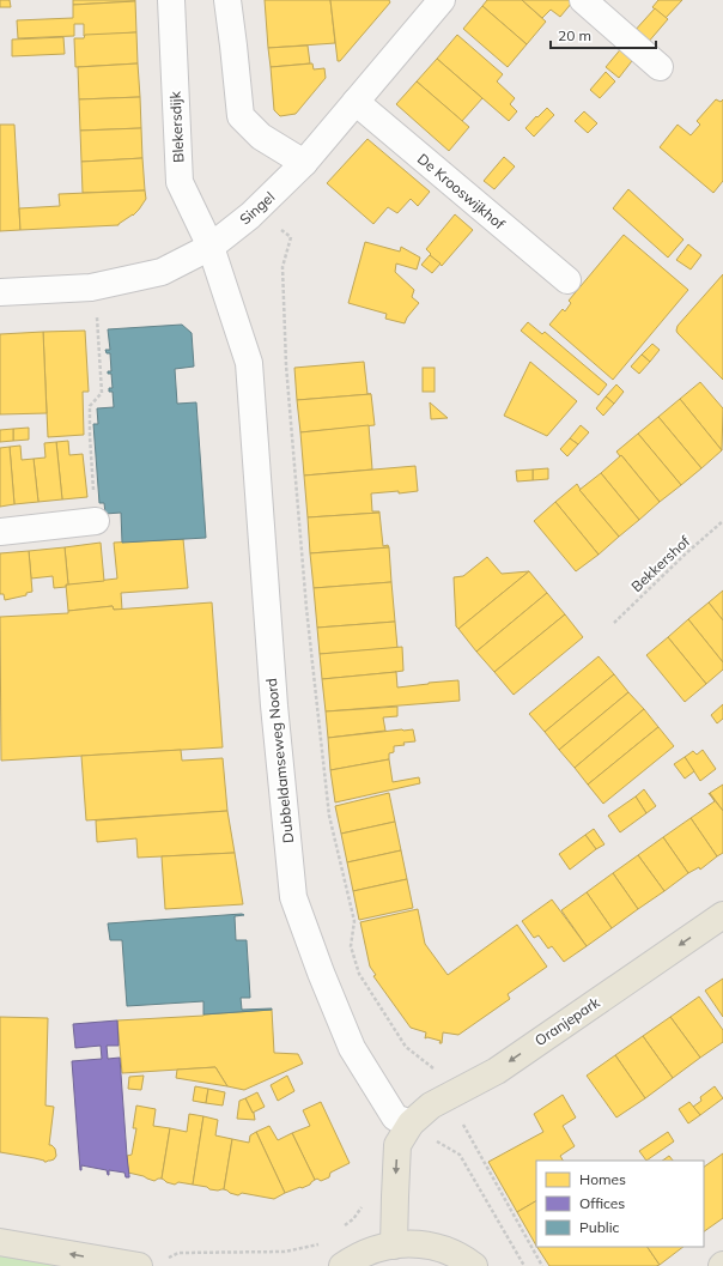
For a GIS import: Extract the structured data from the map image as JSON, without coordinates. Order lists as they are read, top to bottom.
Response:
{
  "streets": {
    "main road": ["Oranjepark"],
    "street": [
      "Blekersdijk",
      "De Krooswijkhof",
      "Singel",
      "Dubbeldamseweg Noord"
    ],
    "path": ["Bekkershof"]
  },
  "crossings": [
    ["Blekersdijk", "Singel"],
    ["Blekersdijk", "Dubbeldamseweg Noord"],
    ["De Krooswijkhof", "Singel"],
    ["Singel", "Dubbeldamseweg Noord"],
    ["Dubbeldamseweg Noord", "Oranjepark"]
  ],
  "one_way": ["Oranjepark"],
  "legend": ["Homes", "Offices", "Public"],
  "scale_bar": "20 m"
}
